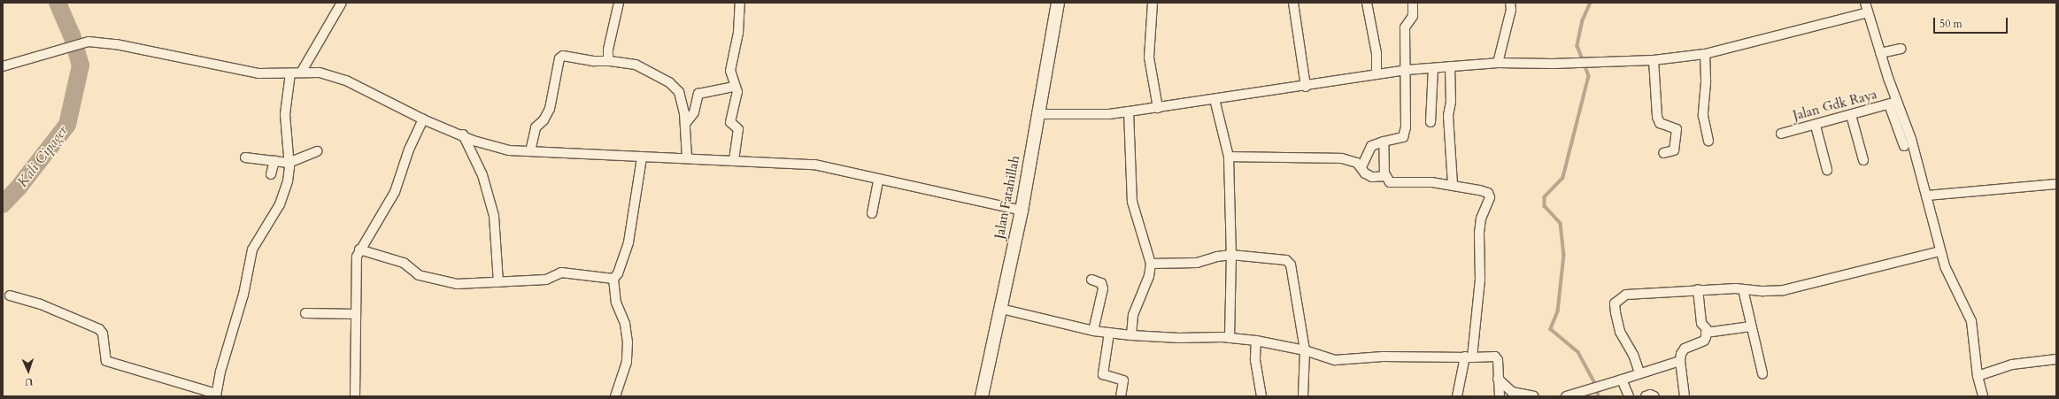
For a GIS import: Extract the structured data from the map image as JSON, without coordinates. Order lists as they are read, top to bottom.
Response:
{
  "streets": {
    "street": ["Jalan Gdk Raya", "Jalan Fatahillah"]
  },
  "water": ["Kali Cipager"],
  "scale_bar": "50 m",
  "north": "bottom"
}
